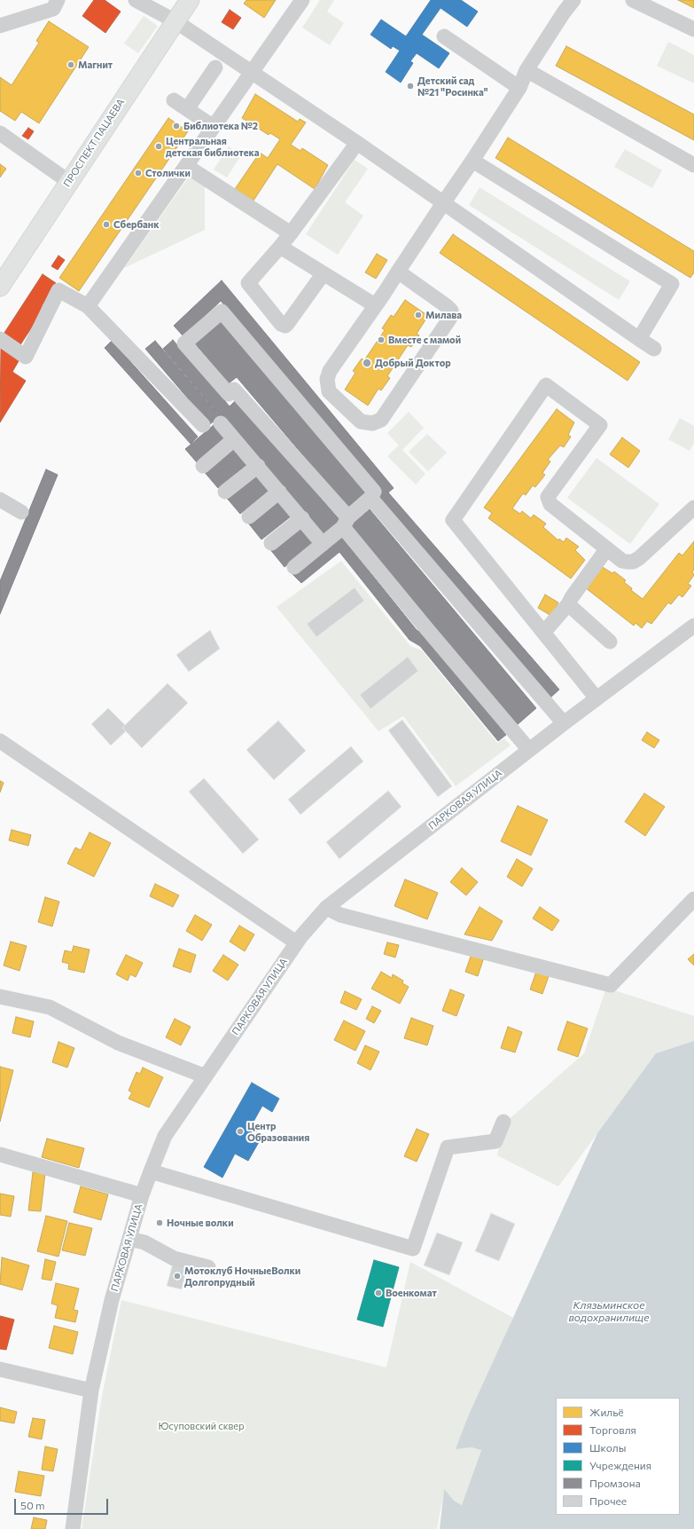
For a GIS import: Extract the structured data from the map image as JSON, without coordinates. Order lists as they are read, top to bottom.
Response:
{
  "streets": {
    "main road": ["ПРОСПЕКТ ПАЦАЕВА"],
    "street": ["ПАРКОВАЯ УЛИЦА"]
  },
  "water": ["Клязьминское водохранилище"],
  "parks": ["Юсуповский сквер"],
  "places": [
    "Магнит",
    "Детский сад №21 \"Росинка\"",
    "Библиотека №2",
    "Центральная детская библиотека",
    "Столички",
    "Сбербанк",
    "Милава",
    "Вместе с мамой",
    "Добрый Доктор",
    "Центр Образования",
    "Ночные волки",
    "Мотоклуб НочныеВолки Долгопрудный",
    "Военкомат"
  ],
  "legend": [
    "Жильё",
    "Торговля",
    "Школы",
    "Учреждения",
    "Промзона",
    "Прочее"
  ],
  "scale_bar": "50 m"
}
